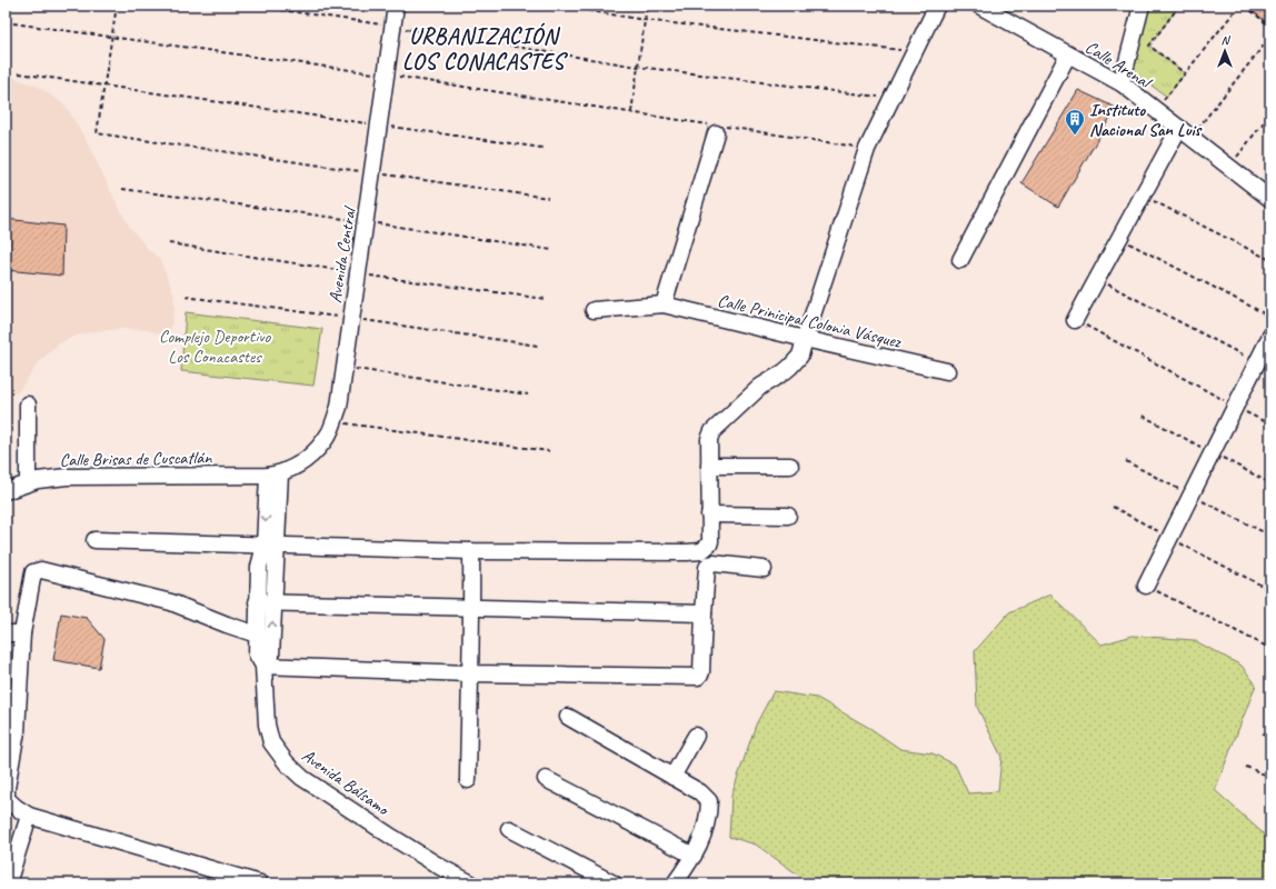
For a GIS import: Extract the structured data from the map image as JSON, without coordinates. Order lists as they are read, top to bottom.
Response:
{
  "streets": {
    "street": [
      "Calle Arenal",
      "Avenida Central",
      "Calle Prinicipal Colonia Vásquez",
      "Calle Brisas de Cuscatlán",
      "Avenida Bálsamo"
    ]
  },
  "crossings": [
    ["Avenida Central", "Calle Brisas de Cuscatlán"],
    ["Avenida Central", "Avenida Bálsamo"],
    ["Calle Brisas de Cuscatlán", "Avenida Bálsamo"]
  ],
  "districts": ["URBANIZACIÓN LOS CONACASTES"],
  "parks": ["Complejo Deportivo Los Conacastes"],
  "places": {
    "building": ["Instituto Nacional San Luis"]
  },
  "north": "top"
}
